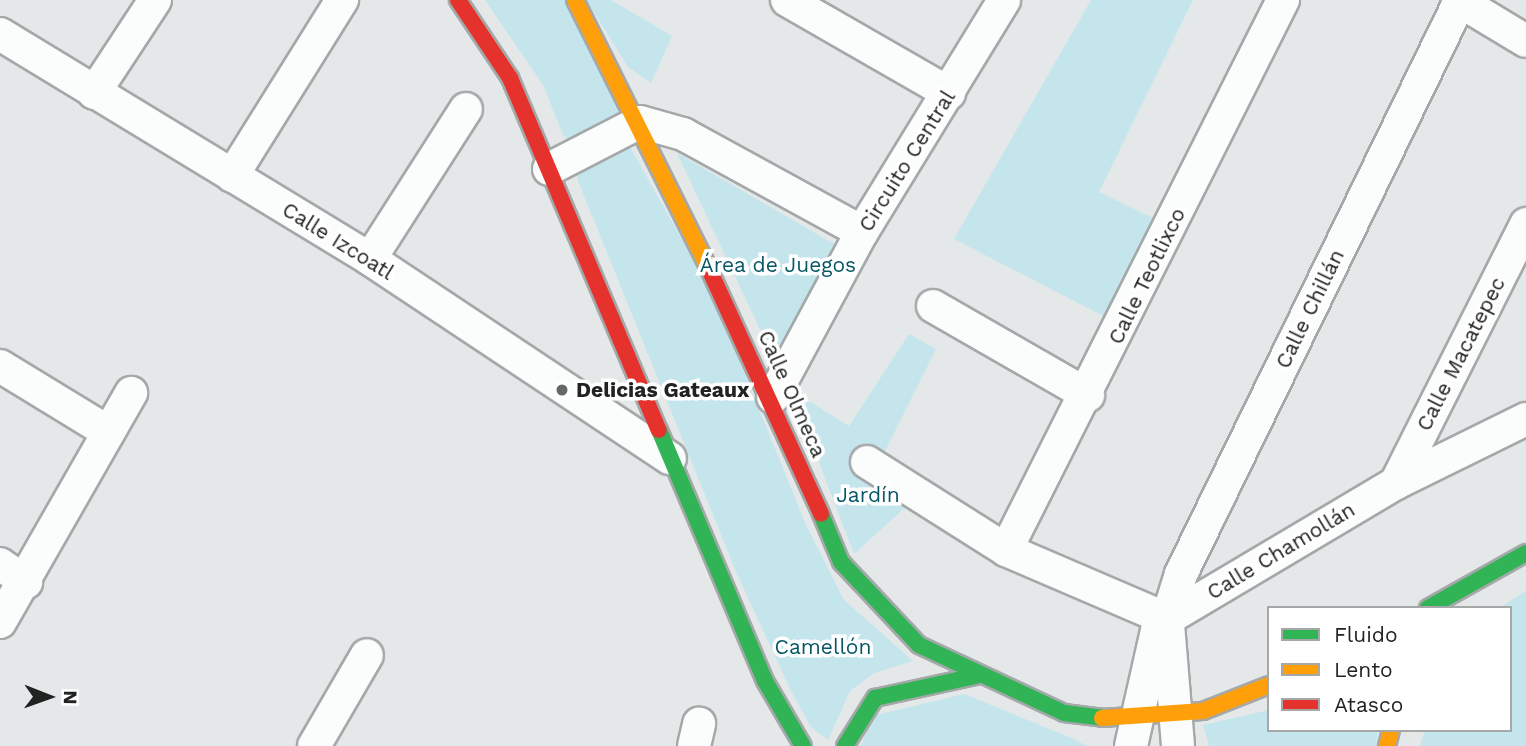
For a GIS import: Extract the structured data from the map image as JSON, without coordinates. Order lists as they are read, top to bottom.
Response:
{
  "streets": {
    "street": [
      "Circuito Central",
      "Calle Izcoatl",
      "Calle Teotlixco",
      "Calle Chillán",
      "Calle Macatepec",
      "Calle Olmeca",
      "Calle Chamollán"
    ]
  },
  "crossings": [
    ["Circuito Central", "Calle Olmeca"],
    ["Calle Chillán", "Calle Olmeca"],
    ["Calle Chillán", "Calle Chamollán"],
    ["Calle Macatepec", "Calle Chamollán"]
  ],
  "parks": ["Área de Juegos", "Jardín", "Camellón"],
  "places": ["Delicias Gateaux"],
  "legend": ["Fluido", "Lento", "Atasco"],
  "north": "right"
}
